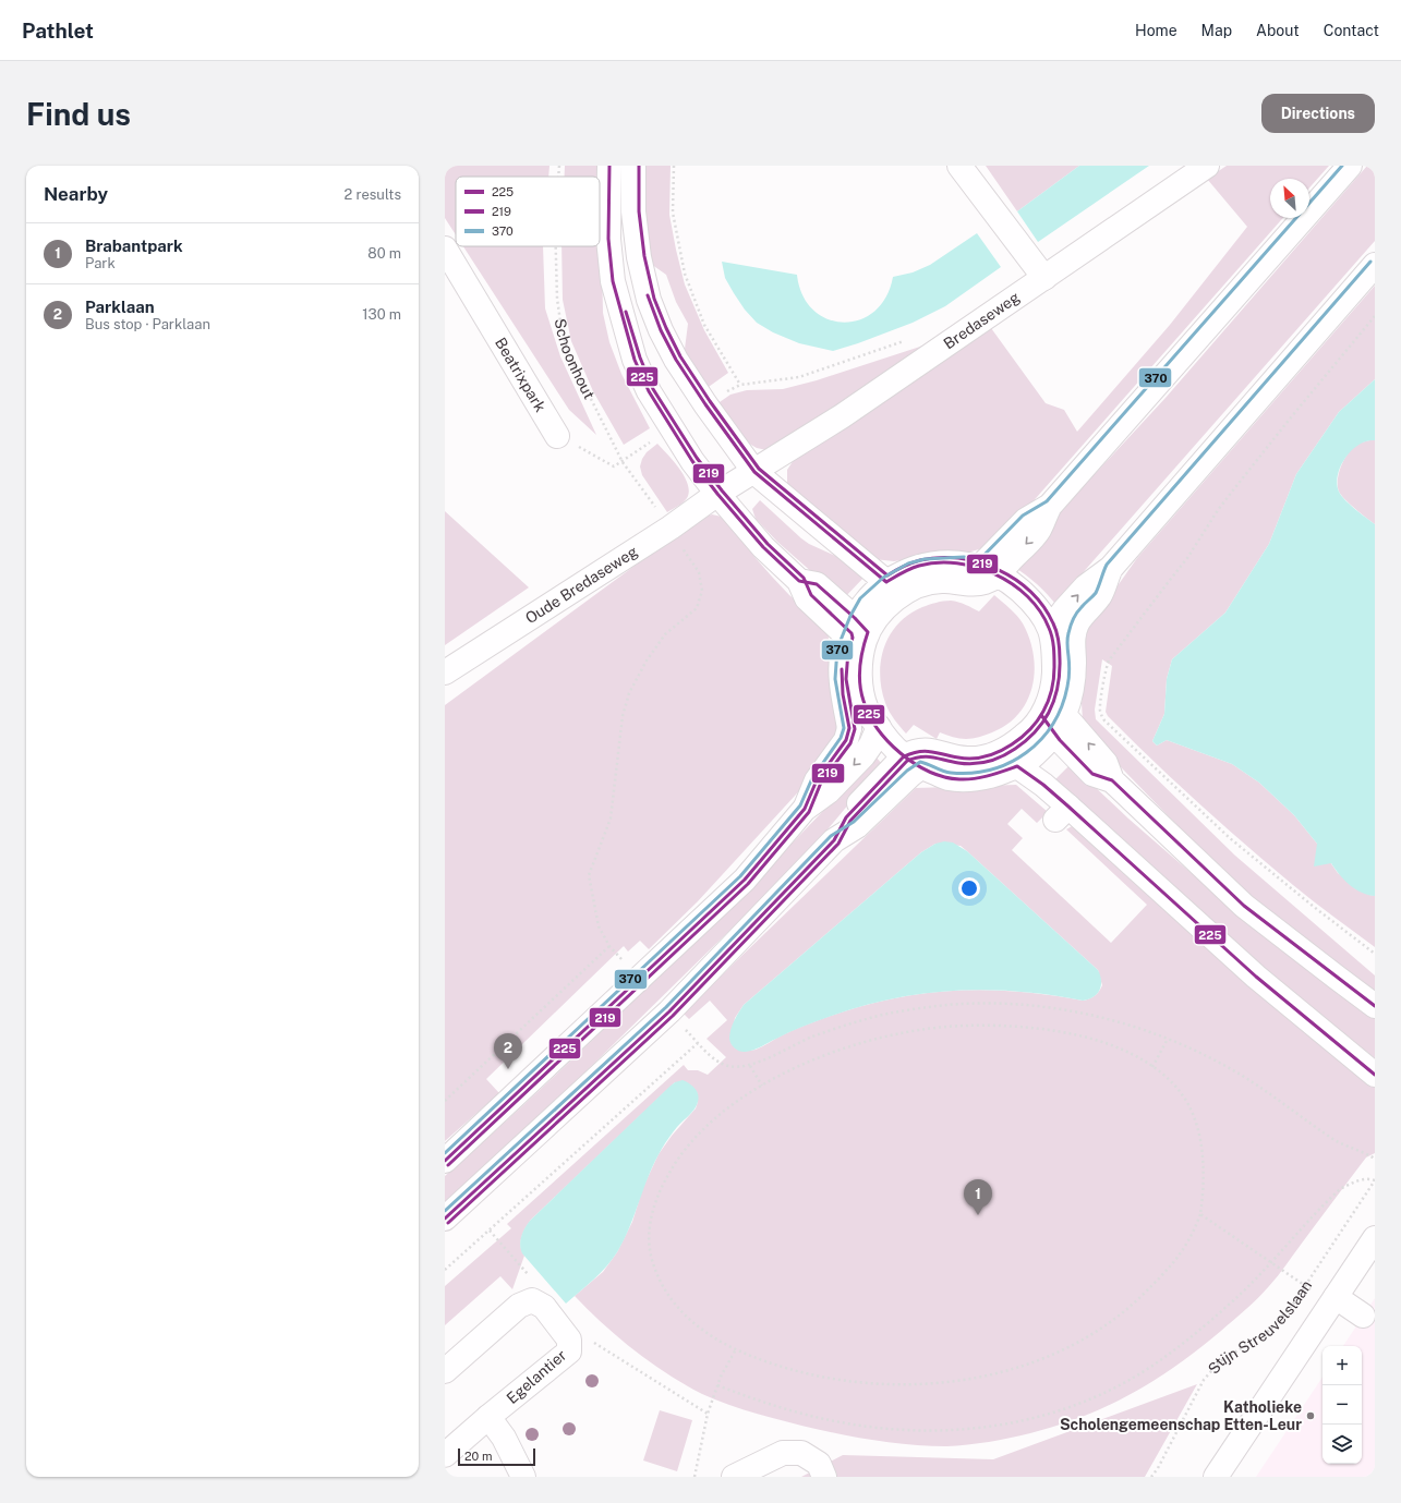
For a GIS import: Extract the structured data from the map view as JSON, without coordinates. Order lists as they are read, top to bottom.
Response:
{
  "streets": {
    "main road": [
      "Bredaseweg",
      "Beatrixpark",
      "Oude Bredaseweg",
      "Egelantier"
    ],
    "path": ["Schoonhout", "Stijn Streuvelslaan"]
  },
  "crossings": [
    ["Bredaseweg", "Oude Bredaseweg"],
    ["Schoonhout", "Oude Bredaseweg"]
  ],
  "places": ["Katholieke Scholengemeenschap Etten-Leur"],
  "lines": ["transit line 225", "transit line 219", "transit line 370"],
  "legend": ["225", "219", "370"],
  "scale_bar": "20 m",
  "north": "top left",
  "page": {
    "header": "Pathlet",
    "nav": [
      "Home",
      "Map",
      "About",
      "Contact"
    ],
    "buttons": "Directions",
    "title": "Find us",
    "heading": ["Nearby", "2 results"],
    "list": [
      {
        "mark": "1",
        "name": "Brabantpark",
        "note": "Park",
        "value": "80 m"
      },
      {
        "mark": "2",
        "name": "Parklaan",
        "note": "Bus stop · Parklaan",
        "value": "130 m"
      }
    ],
    "pins": ["2", "1"],
    "map_buttons": ["+", "−"],
    "scale": "20 m"
  }
}
